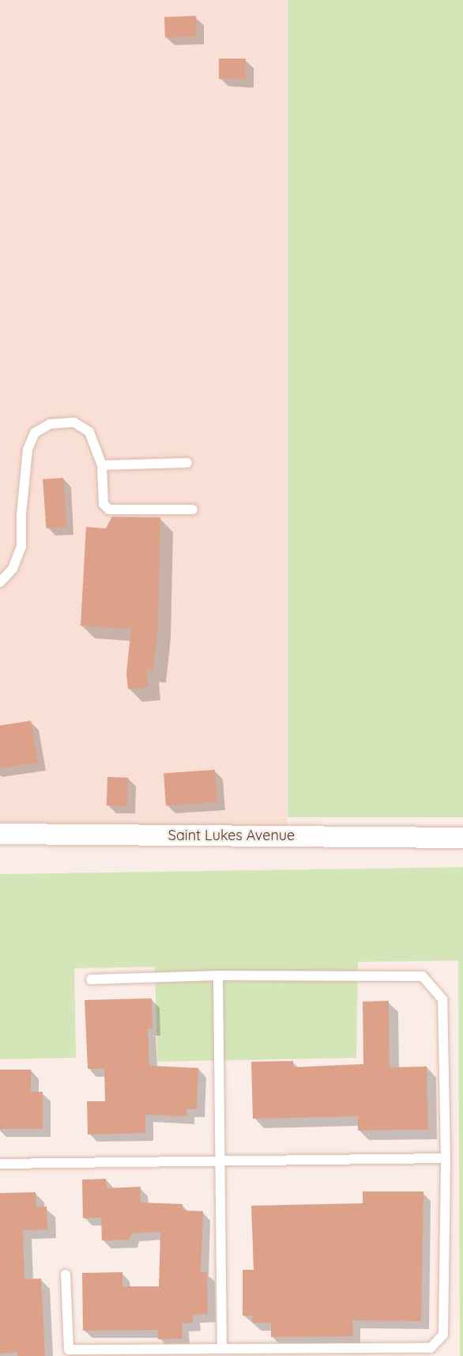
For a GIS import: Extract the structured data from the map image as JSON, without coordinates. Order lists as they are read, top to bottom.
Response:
{
  "streets": {
    "street": ["Saint Lukes Avenue"]
  }
}
